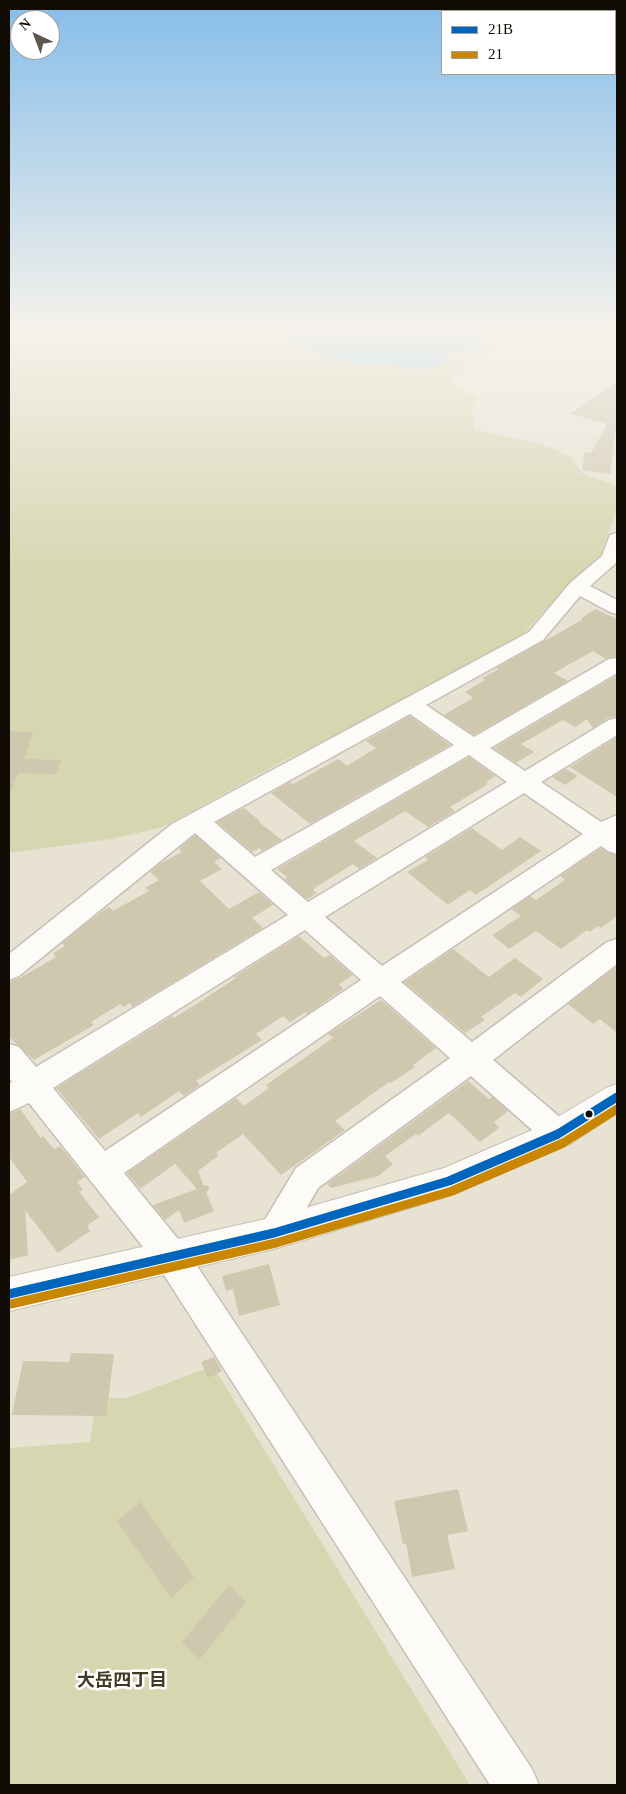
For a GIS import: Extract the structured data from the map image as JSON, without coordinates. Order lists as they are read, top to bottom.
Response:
{
  "districts": ["大岳四丁目"],
  "lines": ["transit line 21B", "transit line 21"],
  "legend": ["21B", "21"],
  "north": "top left"
}
